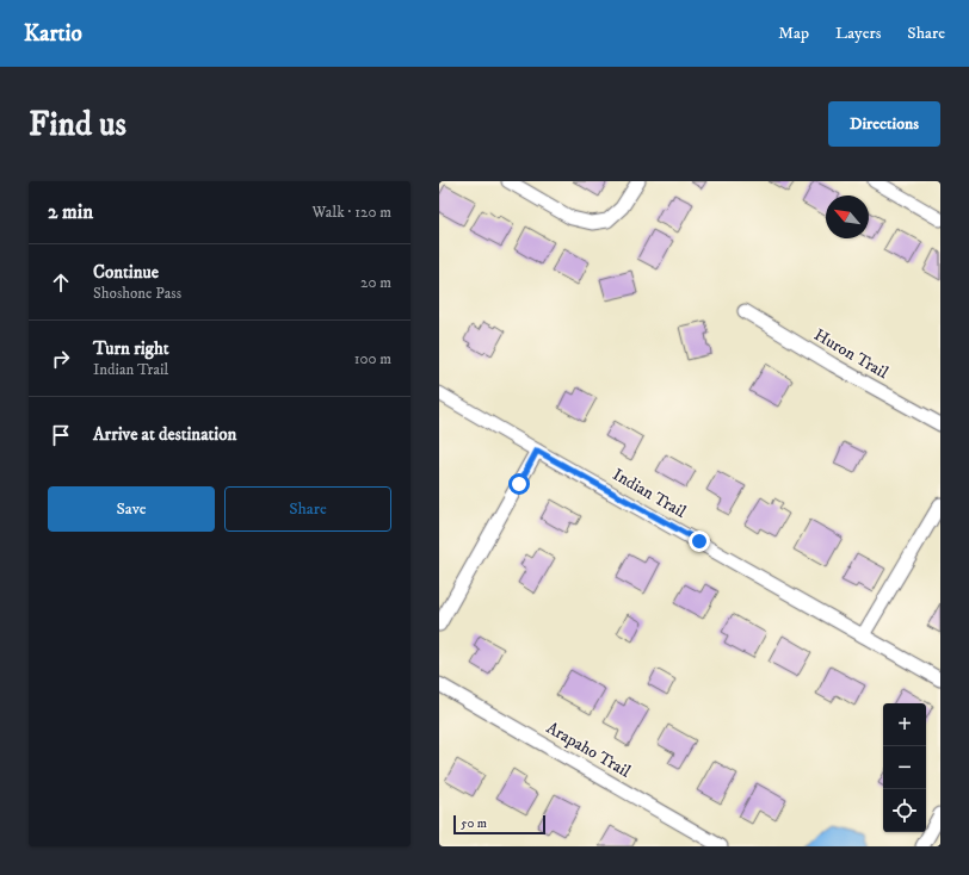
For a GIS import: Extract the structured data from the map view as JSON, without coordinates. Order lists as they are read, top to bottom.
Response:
{
  "streets": {
    "street": ["Huron Trail", "Indian Trail", "Arapaho Trail"]
  },
  "scale_bar": "50 m",
  "north": "top left",
  "page": {
    "header": "Kartio",
    "nav": ["Map", "Layers", "Share"],
    "buttons": [
      "Directions",
      ["Save", "Share"]
    ],
    "title": "Find us",
    "heading": ["2 min", "Walk · 120 m"],
    "list": [
      ["Continue", "Shoshone Pass", "20 m"],
      ["Turn right", "Indian Trail", "100 m"],
      "Arrive at destination"
    ],
    "map_buttons": ["+", "−"],
    "scale": "50 m"
  }
}
